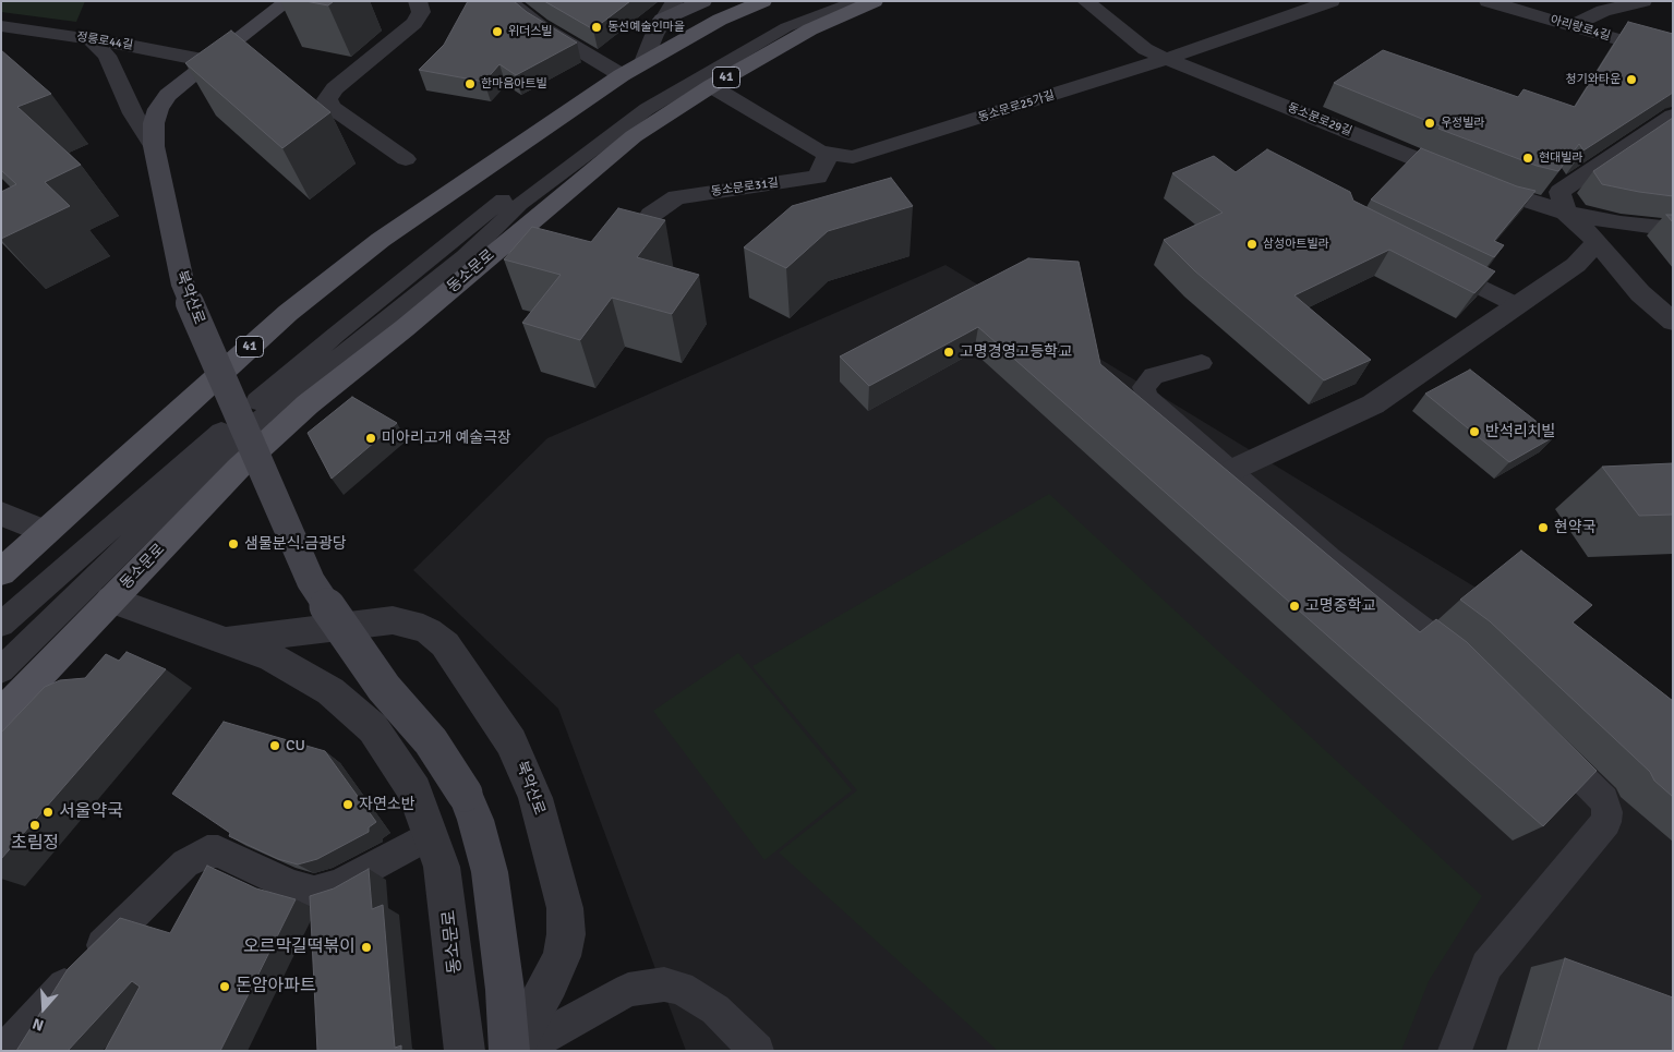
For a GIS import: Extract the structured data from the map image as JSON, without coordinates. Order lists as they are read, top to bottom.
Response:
{
  "streets": {
    "main road": ["41", "동소문로"],
    "street": [
      "아리랑로4길",
      "정릉로44길",
      "동소문로25가길",
      "동소문로29길",
      "동소문로31길",
      "북악산로"
    ]
  },
  "crossings": [
    ["정릉로44길", "북악산로"],
    ["동소문로25가길", "동소문로29길"],
    ["동소문로25가길", "동소문로31길"],
    ["동소문로25가길", "동소문로"],
    ["동소문로", "북악산로"]
  ],
  "places": [
    "동선예술인마을",
    "위더스빌",
    "청기와타운",
    "한마음아트빌",
    "우정빌라",
    "현대빌라",
    "삼성아트빌라",
    "고명경영고등학교",
    "반석리치빌",
    "미아리고개 예술극장",
    "현약국",
    "샘물분식.금광당",
    "고명중학교",
    "CU",
    "자연소반",
    "서울약국",
    "초림정",
    "오르막길떡볶이",
    "돈암아파트"
  ],
  "north": "bottom"
}
